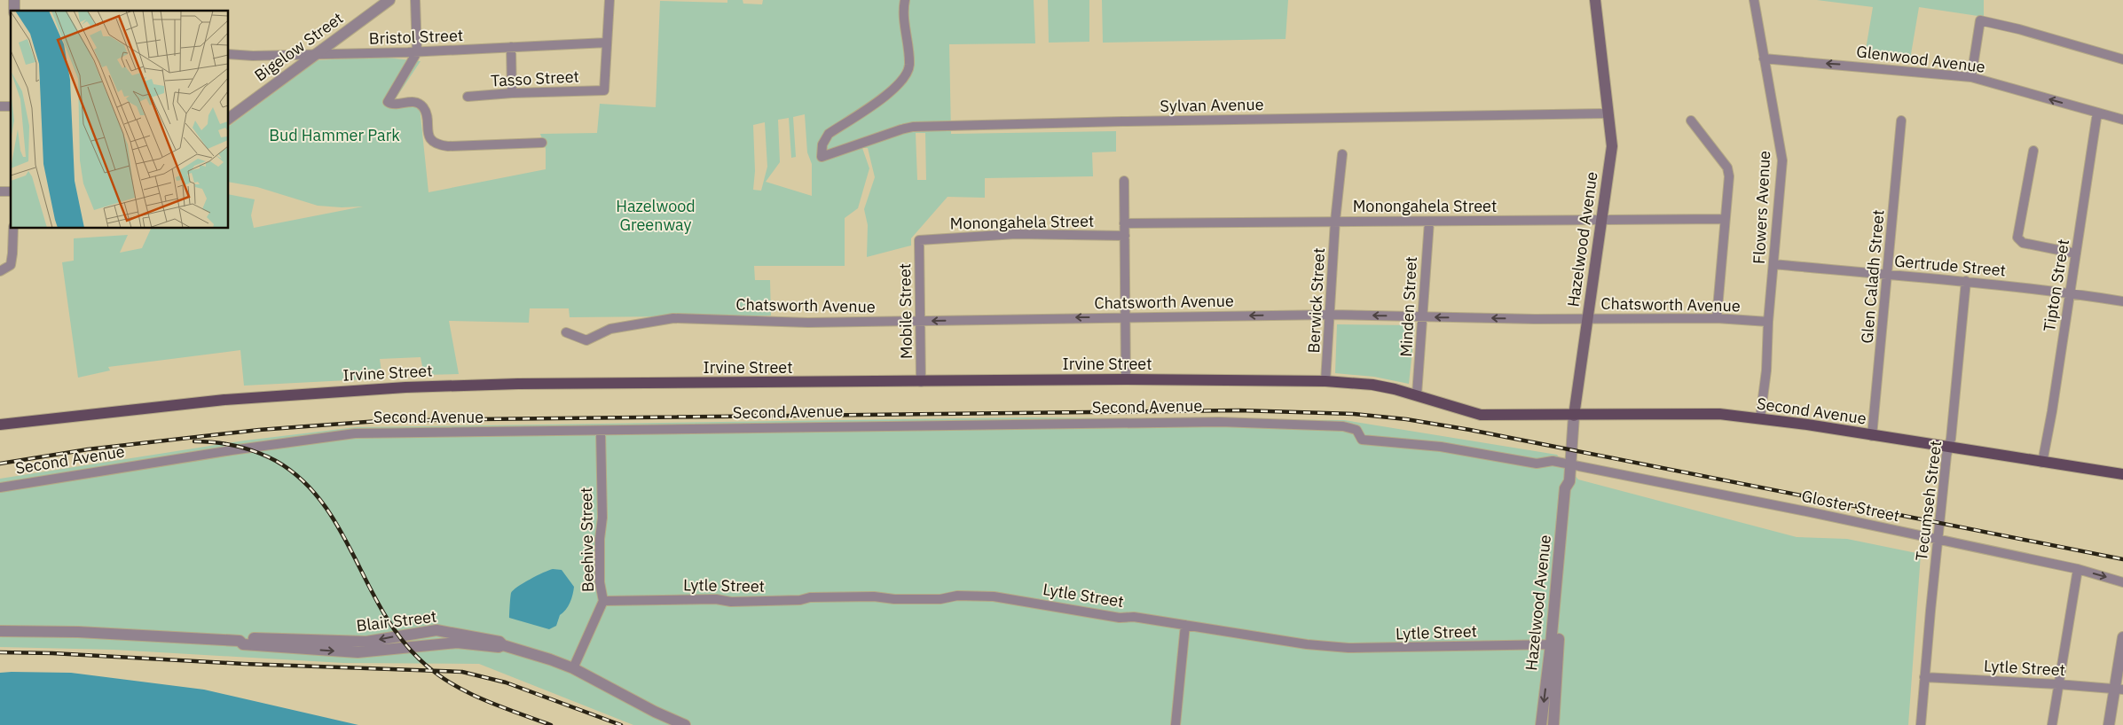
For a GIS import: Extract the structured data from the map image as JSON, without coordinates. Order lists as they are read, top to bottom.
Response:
{
  "streets": {
    "main road": ["Hazelwood Avenue", "Irvine Street", "Second Avenue"],
    "street": [
      "Bristol Street",
      "Bigelow Street",
      "Glenwood Avenue",
      "Tasso Street",
      "Sylvan Avenue",
      "Monongahela Street",
      "Flowers Avenue",
      "Gertrude Street",
      "Glen Caladh Street",
      "Tipton Street",
      "Berwick Street",
      "Chatsworth Avenue",
      "Minden Street",
      "Mobile Street",
      "Tecumseh Street",
      "Gloster Street",
      "Beehive Street",
      "Lytle Street",
      "Blair Street"
    ]
  },
  "crossings": [
    ["Bristol Street", "Bigelow Street"],
    ["Bristol Street", "Tasso Street"],
    ["Glenwood Avenue", "Flowers Avenue"],
    ["Glenwood Avenue", "Tipton Street"],
    ["Sylvan Avenue", "Hazelwood Avenue"],
    ["Monongahela Street", "Hazelwood Avenue"],
    ["Monongahela Street", "Berwick Street"],
    ["Monongahela Street", "Minden Street"],
    ["Monongahela Street", "Mobile Street"],
    ["Flowers Avenue", "Gertrude Street"],
    ["Flowers Avenue", "Chatsworth Avenue"],
    ["Flowers Avenue", "Second Avenue"],
    ["Hazelwood Avenue", "Chatsworth Avenue"],
    ["Hazelwood Avenue", "Second Avenue"],
    ["Hazelwood Avenue", "Gloster Street"],
    ["Hazelwood Avenue", "Lytle Street"],
    ["Gertrude Street", "Glen Caladh Street"],
    ["Gertrude Street", "Tipton Street"],
    ["Gertrude Street", "Tecumseh Street"],
    ["Glen Caladh Street", "Second Avenue"],
    ["Tipton Street", "Second Avenue"],
    ["Berwick Street", "Chatsworth Avenue"],
    ["Berwick Street", "Irvine Street"],
    ["Chatsworth Avenue", "Minden Street"],
    ["Chatsworth Avenue", "Mobile Street"],
    ["Minden Street", "Irvine Street"],
    ["Mobile Street", "Irvine Street"],
    ["Irvine Street", "Second Avenue"],
    ["Second Avenue", "Tecumseh Street"],
    ["Second Avenue", "Gloster Street"],
    ["Second Avenue", "Beehive Street"],
    ["Tecumseh Street", "Gloster Street"],
    ["Tecumseh Street", "Lytle Street"],
    ["Beehive Street", "Lytle Street"],
    ["Beehive Street", "Blair Street"]
  ],
  "one_way": ["Glenwood Avenue", "Chatsworth Avenue"],
  "parks": ["Bud Hammer Park", "Hazelwood Greenway"]
}
